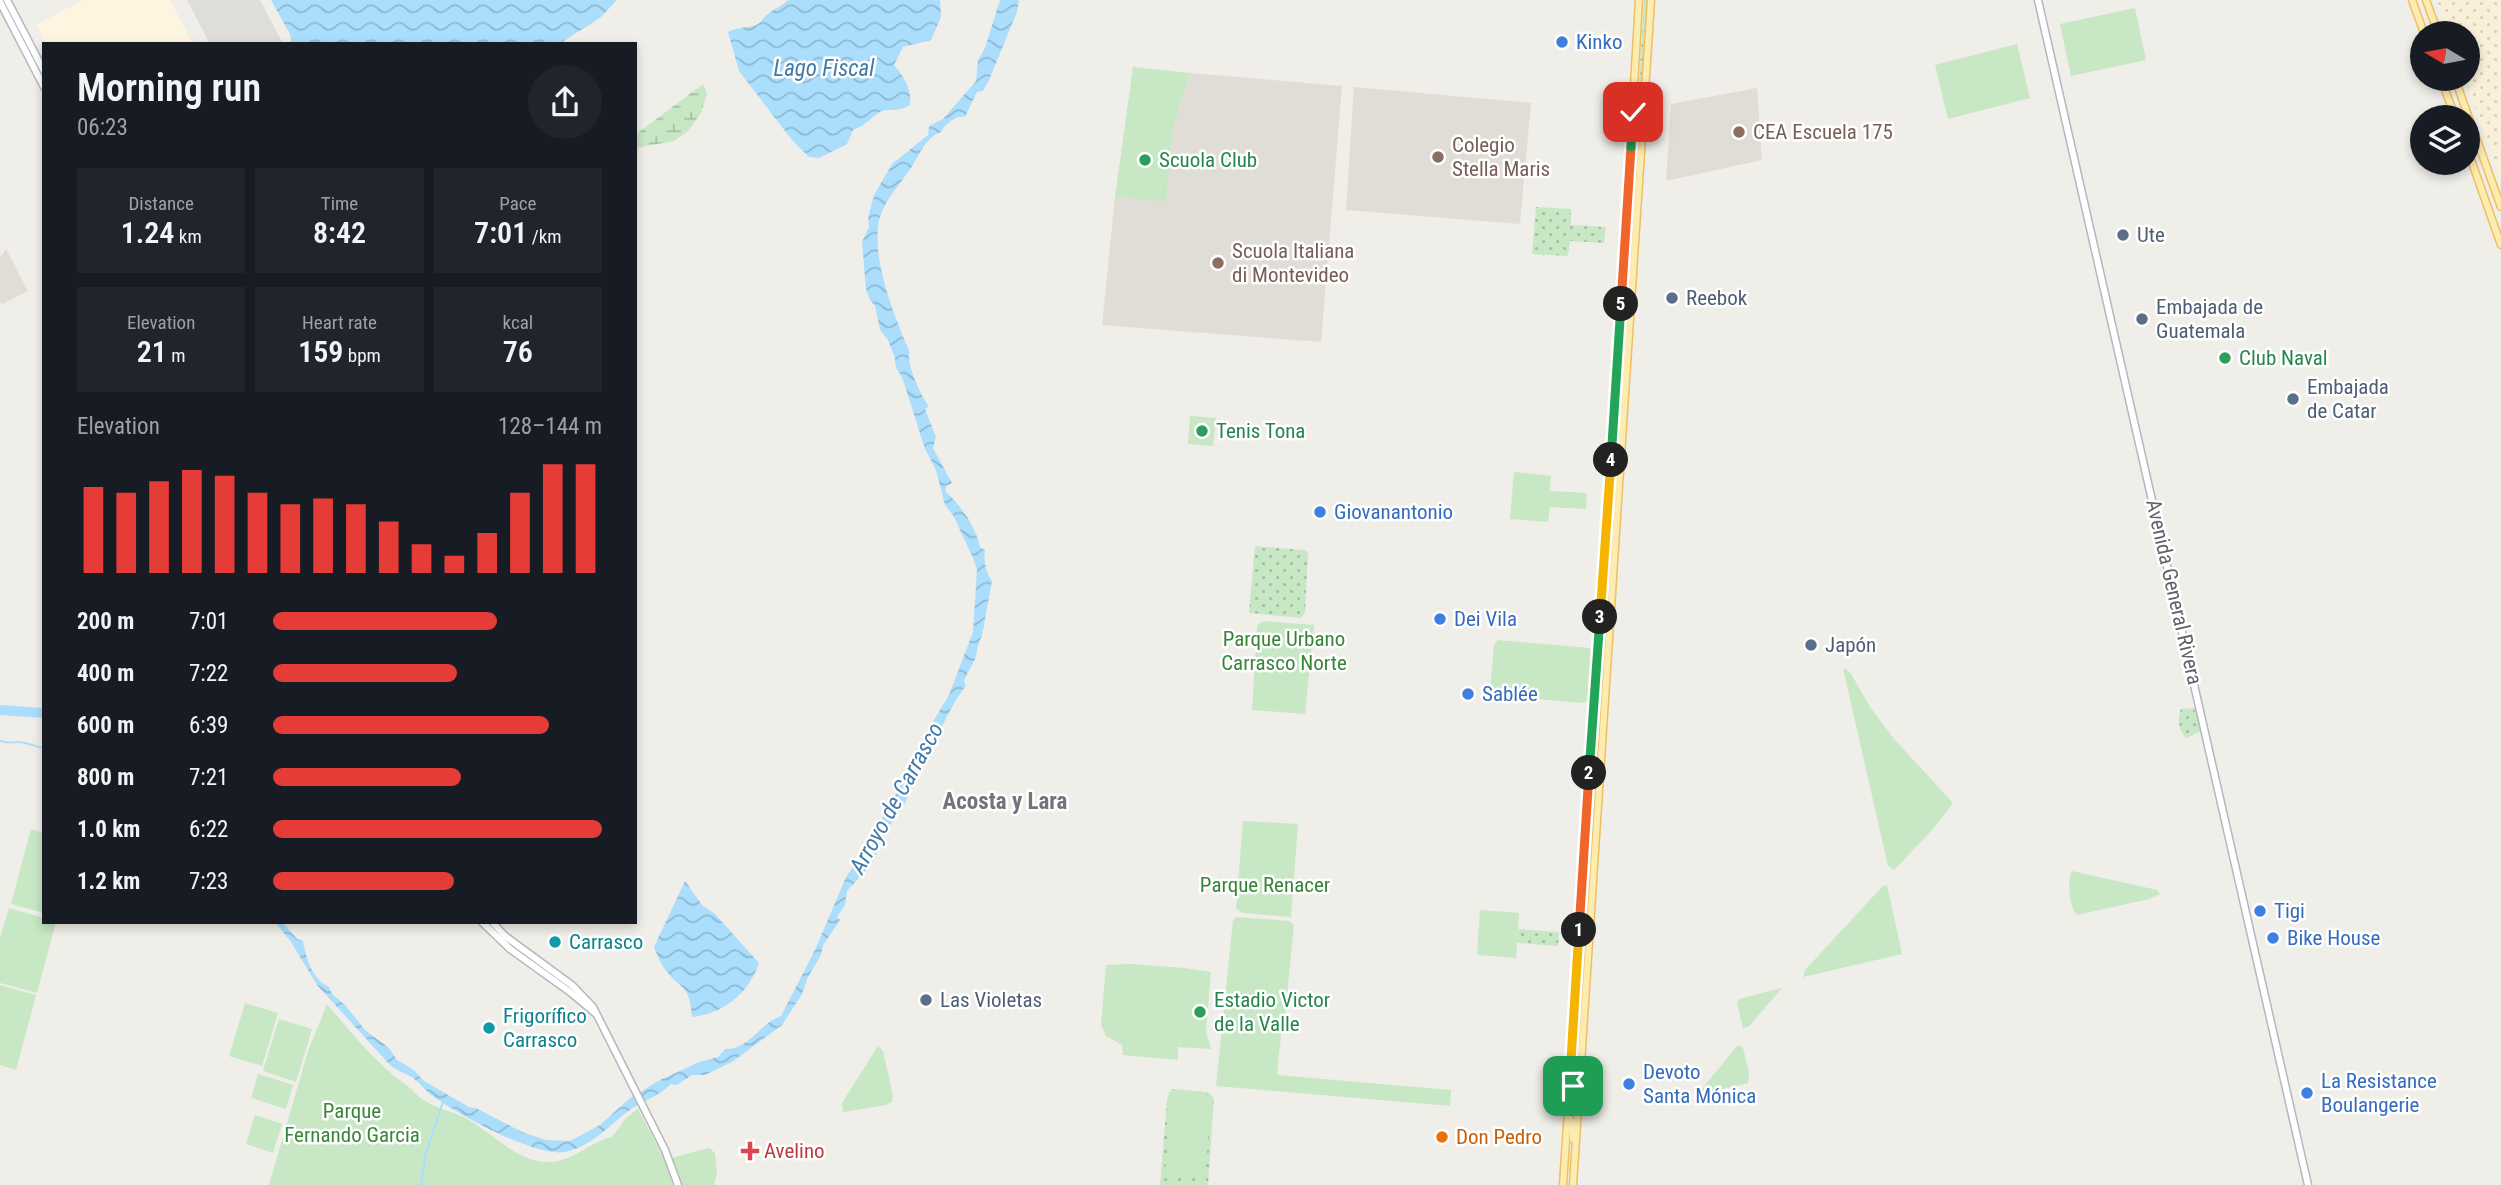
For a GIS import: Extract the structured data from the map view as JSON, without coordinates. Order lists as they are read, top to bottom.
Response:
{
  "streets": {
    "main road": ["Avenida General Rivera"]
  },
  "districts": ["Acosta y Lara"],
  "water": ["Lago Fiscal", "Arroyo de Carrasco"],
  "parks": ["Parque Urbano Carrasco Norte", "Parque Renacer", "Parque Fernando Garcia"],
  "places": {
    "other": [
      "Kinko",
      "CEA Escuela 175",
      "Colegio Stella Maris",
      "Scuola Club",
      "Ute",
      "Scuola Italiana di Montevideo",
      "Reebok",
      "Embajada de Guatemala",
      "Club Naval",
      "Embajada de Catar",
      "Tenis Tona",
      "Giovanantonio",
      "Dei Vila",
      "Japón",
      "Sablée",
      "Tigi",
      "Bike House",
      "Carrasco",
      "Las Violetas",
      "Estadio Victor de la Valle",
      "Frigorífico Carrasco",
      "Devoto Santa Mónica",
      "La Resistance Boulangerie",
      "Don Pedro"
    ],
    "health": ["Avelino"]
  },
  "north": "left",
  "page": {
    "heading": ["Morning run", "06:23"],
    "stats": [
      ["Distance", "1.24 km"],
      ["Time", "8:42"],
      ["Pace", "7:01 /km"],
      ["Elevation", "21 m"],
      ["Heart rate", "159 bpm"],
      ["kcal", "76"]
    ],
    "pins": [
      "5",
      "4",
      "3",
      "2",
      "1"
    ],
    "chart": ["Elevation", "128–144 m"],
    "list": [
      {
        "name": "200 m",
        "note": "7:01"
      },
      {
        "name": "400 m",
        "note": "7:22"
      },
      {
        "name": "600 m",
        "note": "6:39"
      },
      {
        "name": "800 m",
        "note": "7:21"
      },
      {
        "name": "1.0 km",
        "note": "6:22"
      },
      {
        "name": "1.2 km",
        "note": "7:23"
      }
    ]
  }
}
